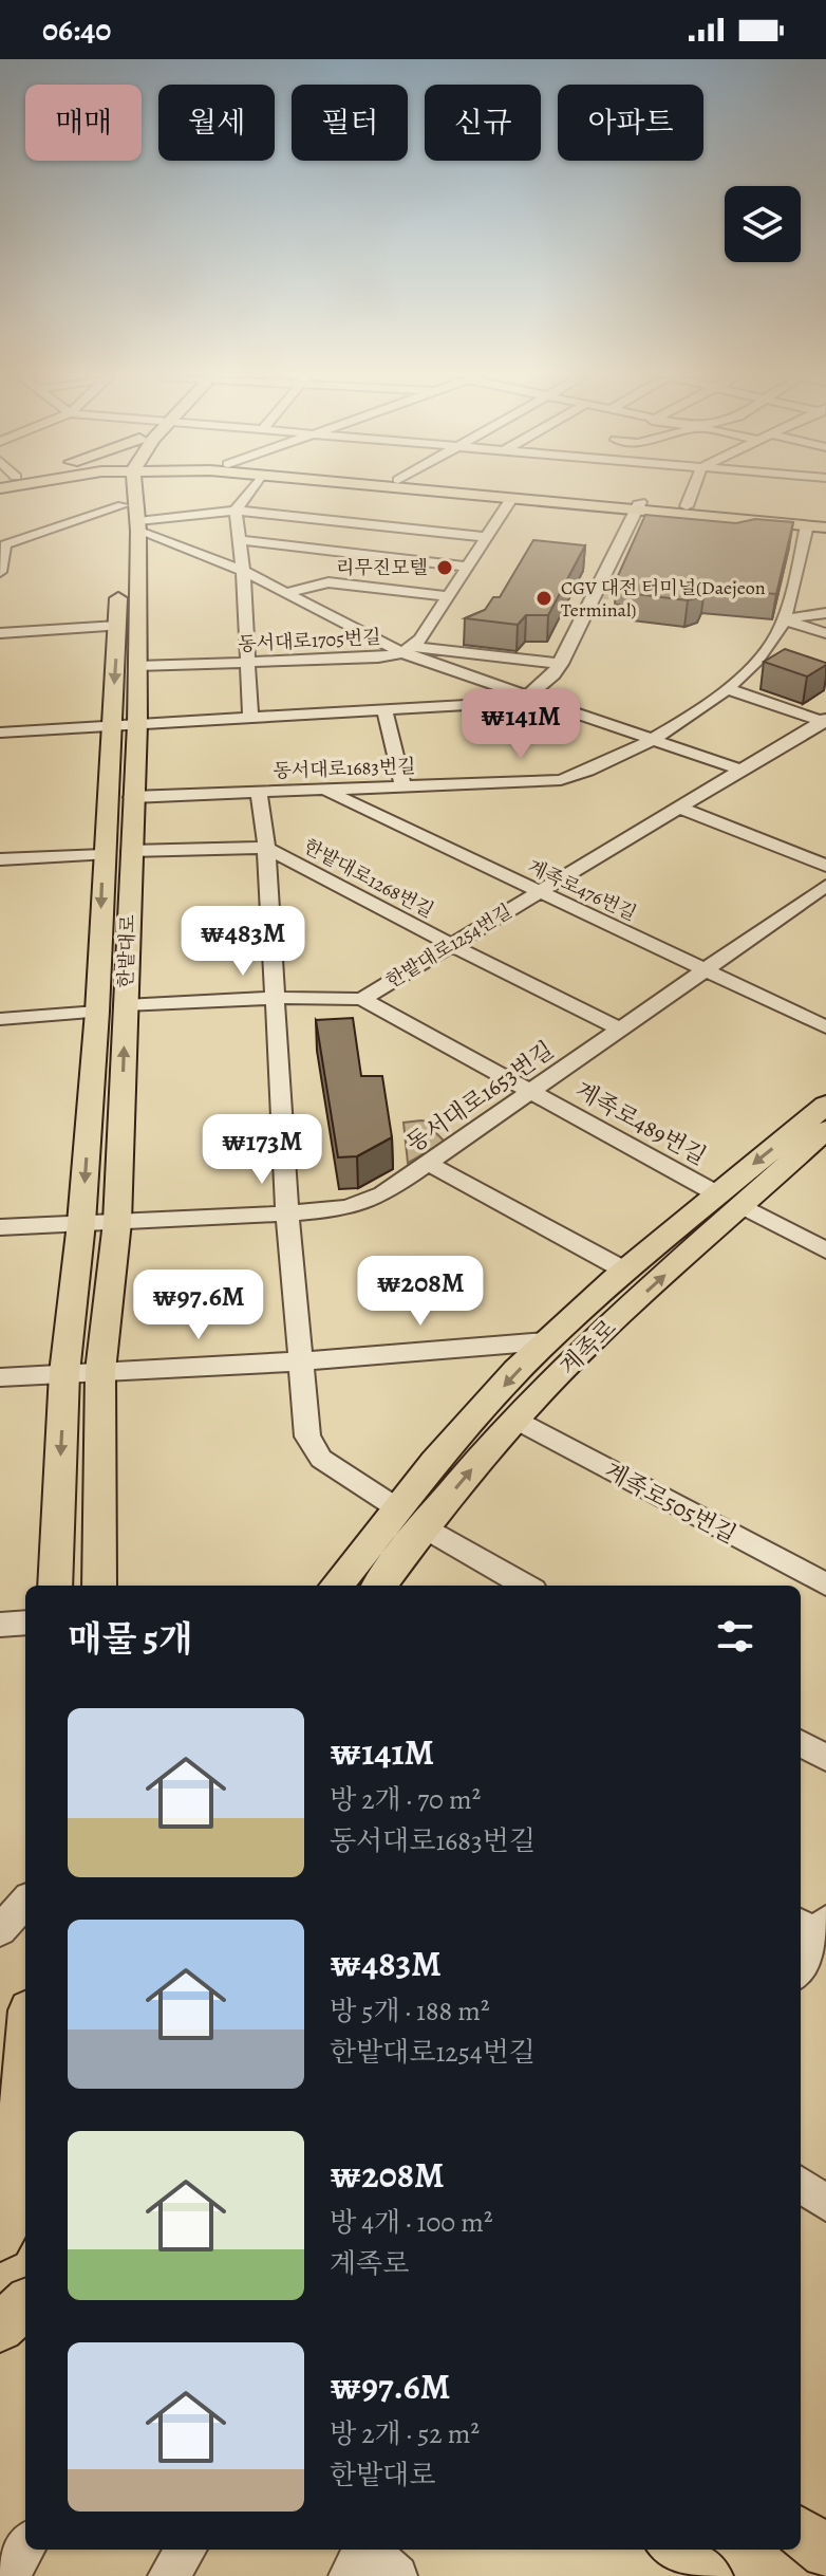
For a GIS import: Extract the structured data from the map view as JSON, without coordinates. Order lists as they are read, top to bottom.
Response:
{
  "streets": {
    "main road": ["한밭대로", "계족로"],
    "street": [
      "동서대로1705번길",
      "동서대로1683번길",
      "한밭대로1268번길",
      "계족로476번길",
      "한밭대로1254번길",
      "동서대로1653번길",
      "계족로489번길",
      "계족로505번길"
    ]
  },
  "crossings": [
    ["동서대로1705번길", "한밭대로"],
    ["동서대로1683번길", "계족로476번길"],
    ["동서대로1683번길", "한밭대로"],
    ["한밭대로1268번길", "한밭대로1254번길"],
    ["한밭대로1268번길", "한밭대로"],
    ["한밭대로1268번길", "동서대로1653번길"],
    ["계족로476번길", "한밭대로1254번길"],
    ["계족로476번길", "동서대로1653번길"],
    ["한밭대로1254번길", "한밭대로"],
    ["한밭대로1254번길", "계족로489번길"],
    ["한밭대로", "동서대로1653번길"],
    ["동서대로1653번길", "계족로489번길"],
    ["계족로489번길", "계족로"],
    ["계족로", "계족로505번길"]
  ],
  "places": ["리무진모텔", "CGV 대전 터미널(Daejeon Terminal)"],
  "page": {
    "status": "06:40",
    "chip": [
      "매매",
      "월세",
      "필터",
      "신규",
      "아파트"
    ],
    "price": [
      "₩141M",
      "₩483M",
      "₩173M",
      "₩208M",
      "₩97.6M"
    ],
    "heading": "매물 5개",
    "list": [
      {
        "name": "₩141M",
        "note": "방 2개 · 70 m² · 동서대로1683번길"
      },
      {
        "name": "₩483M",
        "note": "방 5개 · 188 m² · 한밭대로1254번길"
      },
      {
        "name": "₩208M",
        "note": "방 4개 · 100 m² · 계족로"
      },
      {
        "name": "₩97.6M",
        "note": "방 2개 · 52 m² · 한밭대로"
      }
    ]
  }
}
